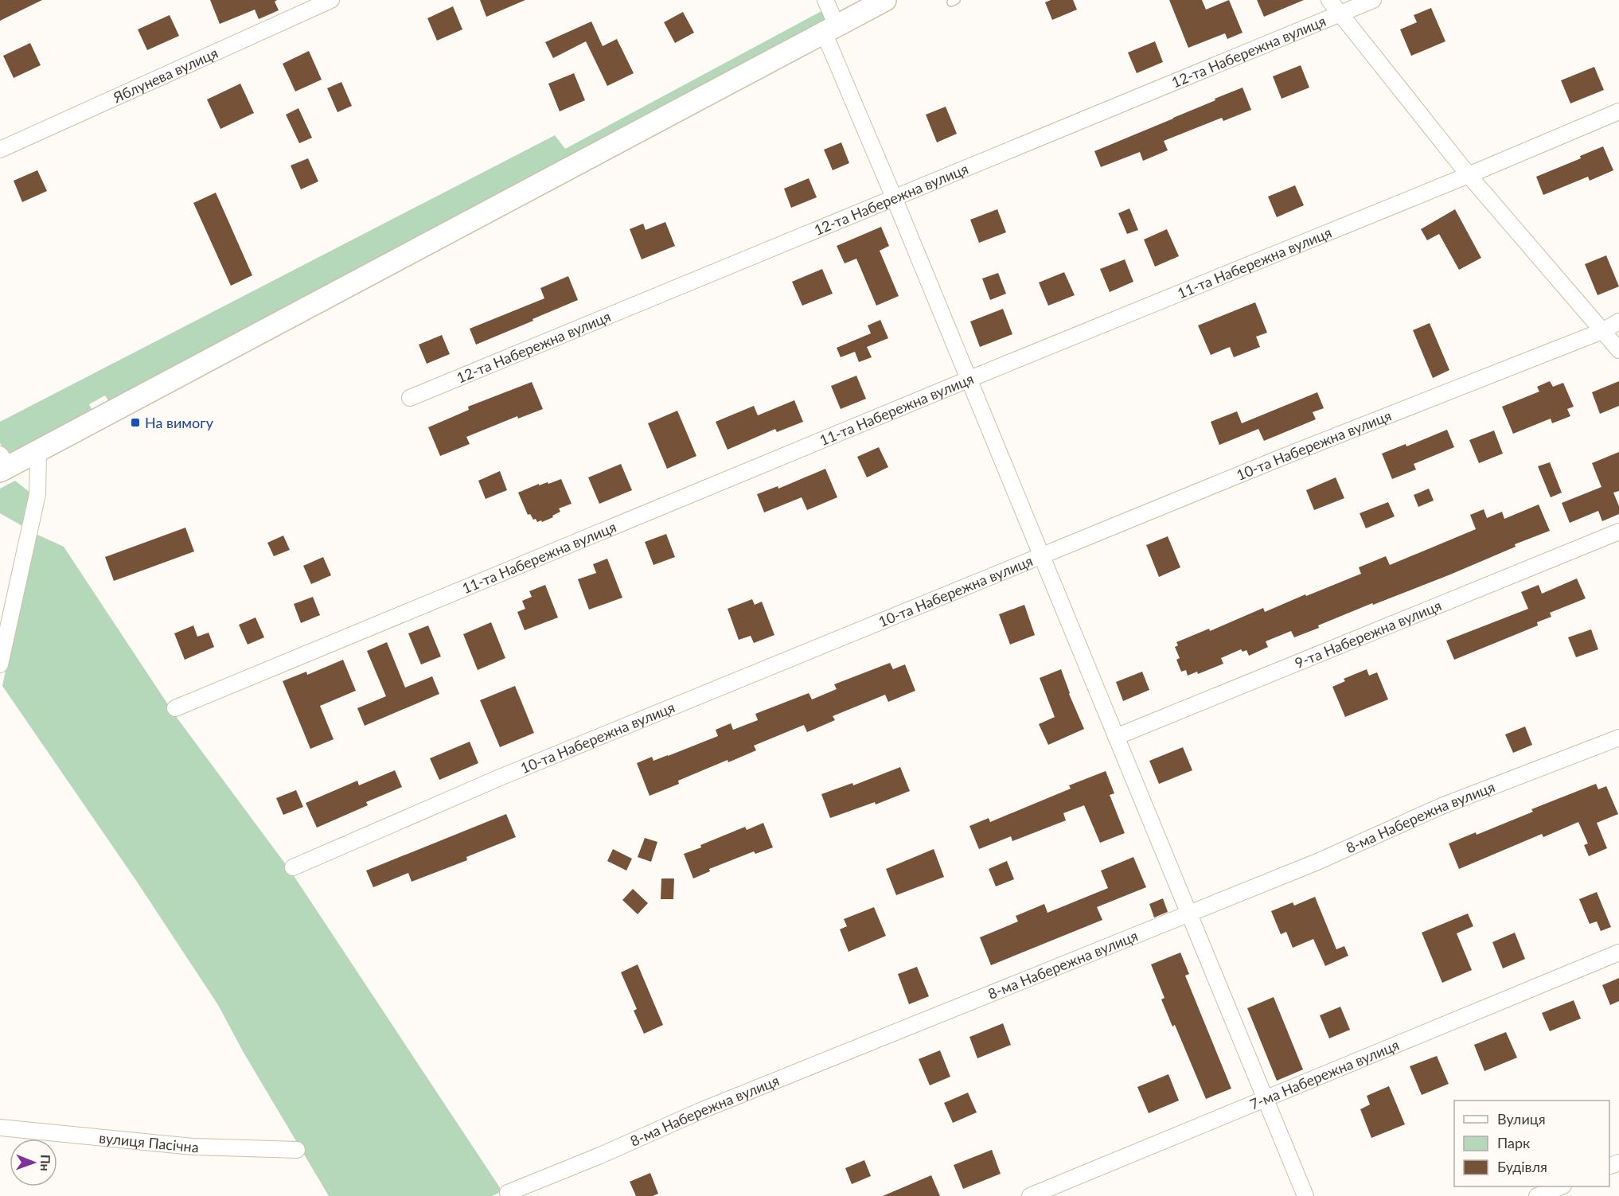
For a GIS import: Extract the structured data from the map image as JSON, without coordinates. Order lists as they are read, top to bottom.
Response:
{
  "streets": {
    "street": [
      "12-та Набережна вулиця",
      "Яблунева вулиця",
      "11-та Набережна вулиця",
      "10-та Набережна вулиця",
      "9-та Набережна вулиця",
      "8-ма Набережна вулиця",
      "7-ма Набережна вулиця",
      "вулиця Пасічна"
    ]
  },
  "places": {
    "transit": ["На вимогу"]
  },
  "legend": ["Вулиця", "Парк", "Будівля"],
  "north": "right"
}
